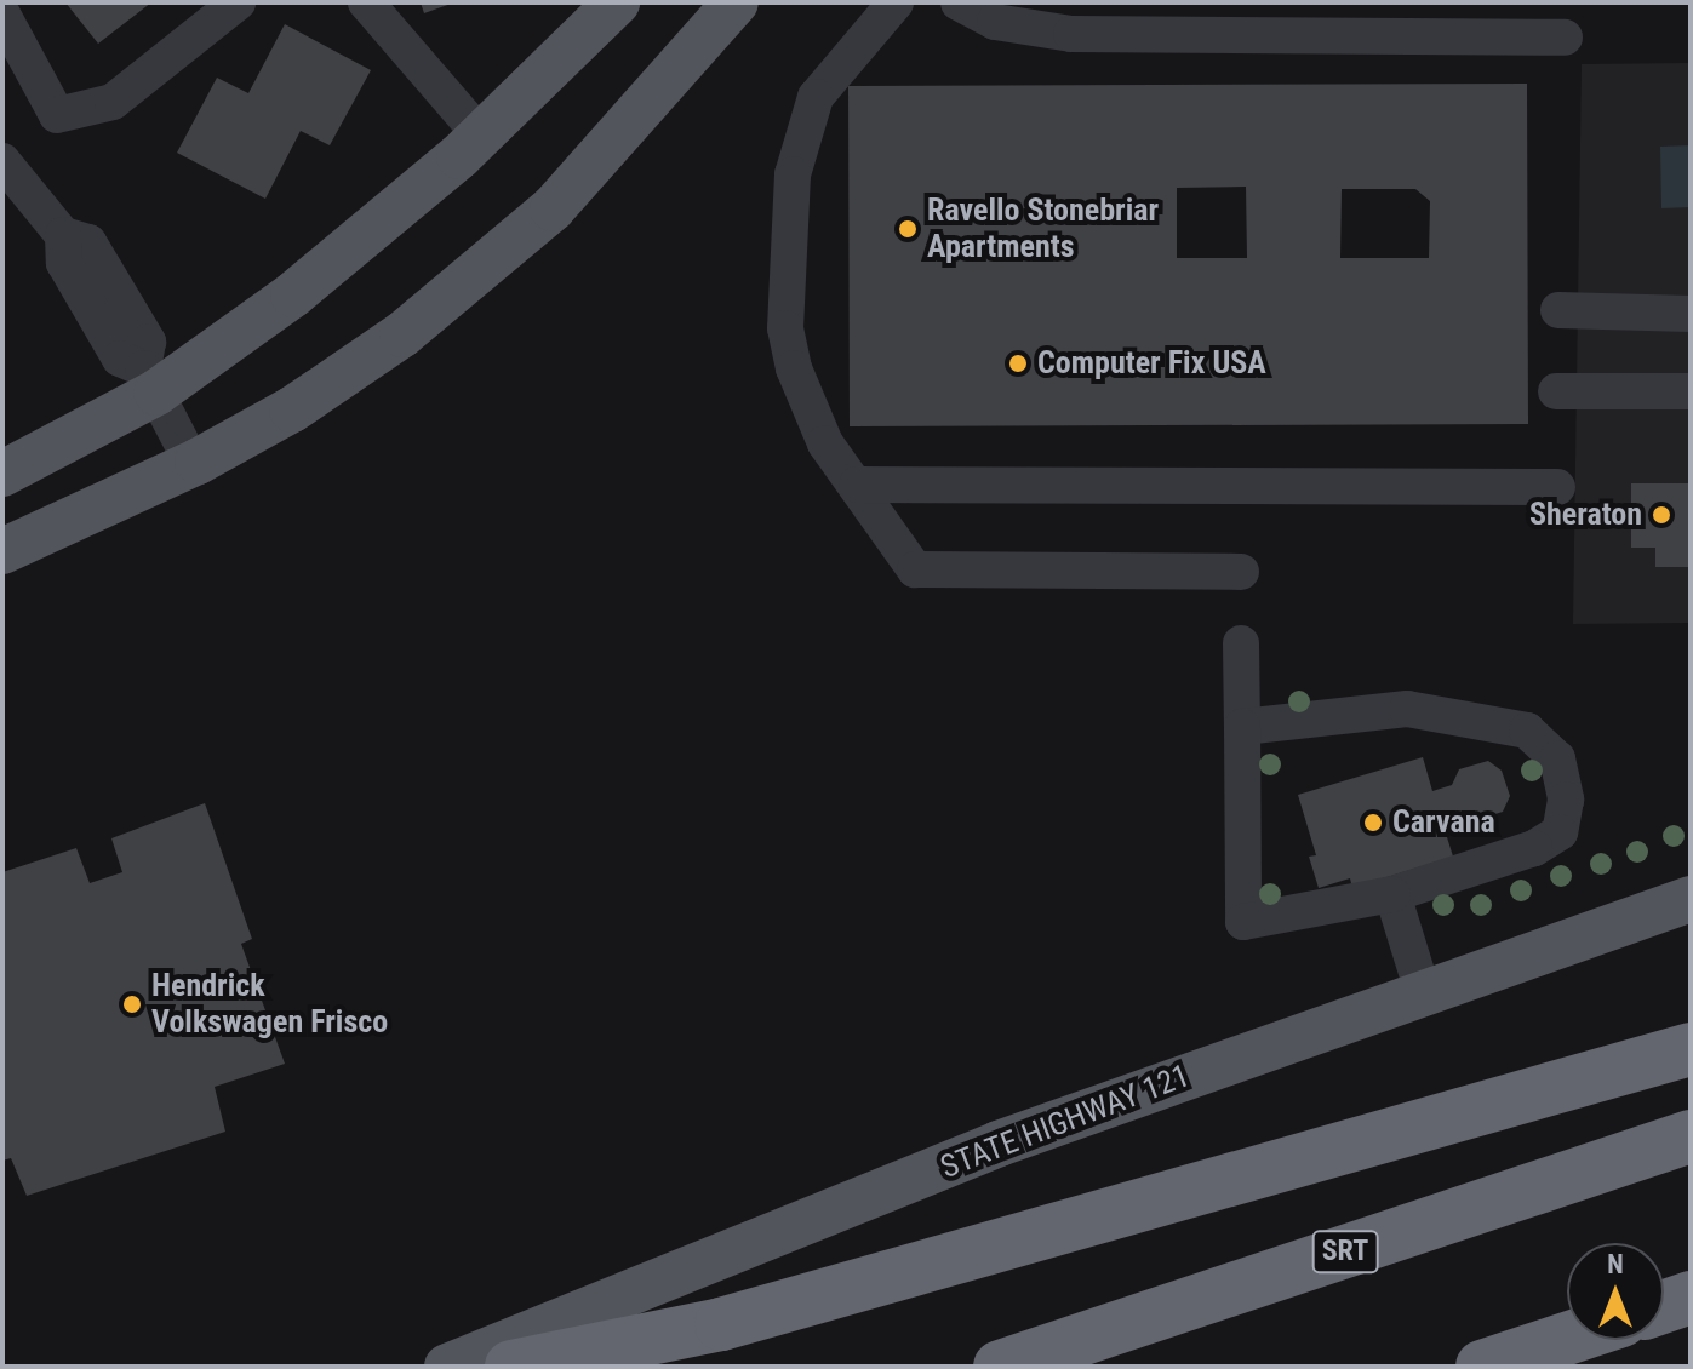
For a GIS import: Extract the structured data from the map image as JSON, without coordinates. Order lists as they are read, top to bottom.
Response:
{
  "streets": {
    "highway": ["SRT"],
    "main road": ["STATE HIGHWAY 121"]
  },
  "places": [
    "Ravello Stonebriar Apartments",
    "Computer Fix USA",
    "Sheraton",
    "Carvana",
    "Hendrick Volkswagen Frisco"
  ],
  "north": "top"
}
